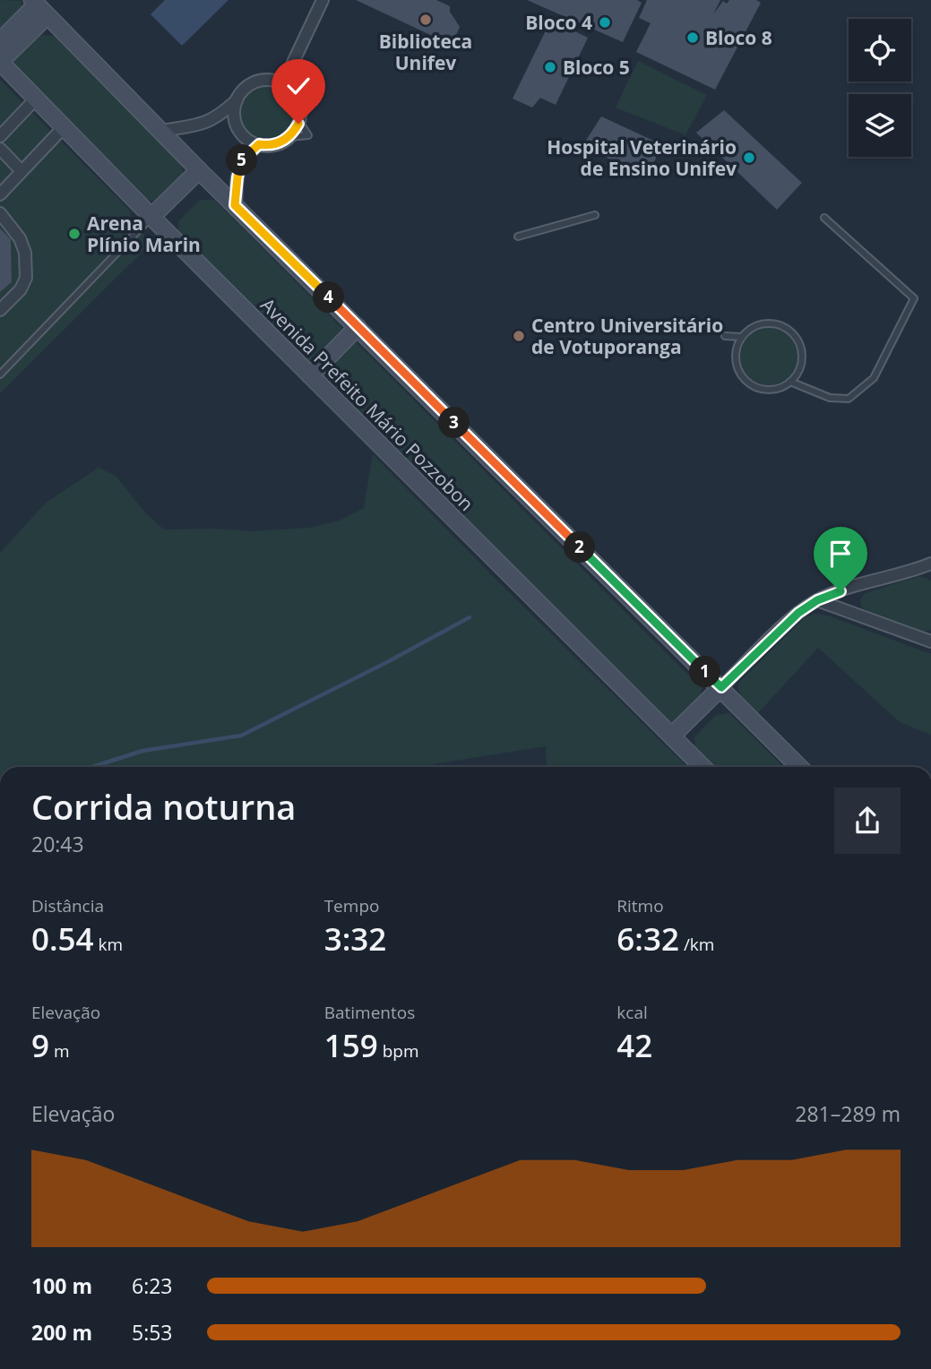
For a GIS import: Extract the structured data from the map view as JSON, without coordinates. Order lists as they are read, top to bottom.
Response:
{
  "streets": {
    "street": ["Avenida Prefeito Mário Pozzobon"]
  },
  "places": [
    "Biblioteca Unifev",
    "Bloco 4",
    "Bloco 8",
    "Bloco 5",
    "Hospital Veterinário de Ensino Unifev",
    "Arena Plínio Marin",
    "Centro Universitário de Votuporanga"
  ],
  "page": {
    "pins": [
      "5",
      "4",
      "3",
      "2",
      "1"
    ],
    "heading": ["Corrida noturna", "20:43"],
    "stats": [
      ["Distância", "0.54 km"],
      ["Tempo", "3:32"],
      ["Ritmo", "6:32 /km"],
      ["Elevação", "9 m"],
      ["Batimentos", "159 bpm"],
      ["kcal", "42"]
    ],
    "chart": ["Elevação", "281–289 m"],
    "list": [
      {
        "name": "100 m",
        "note": "6:23"
      },
      {
        "name": "200 m",
        "note": "5:53"
      }
    ]
  }
}
